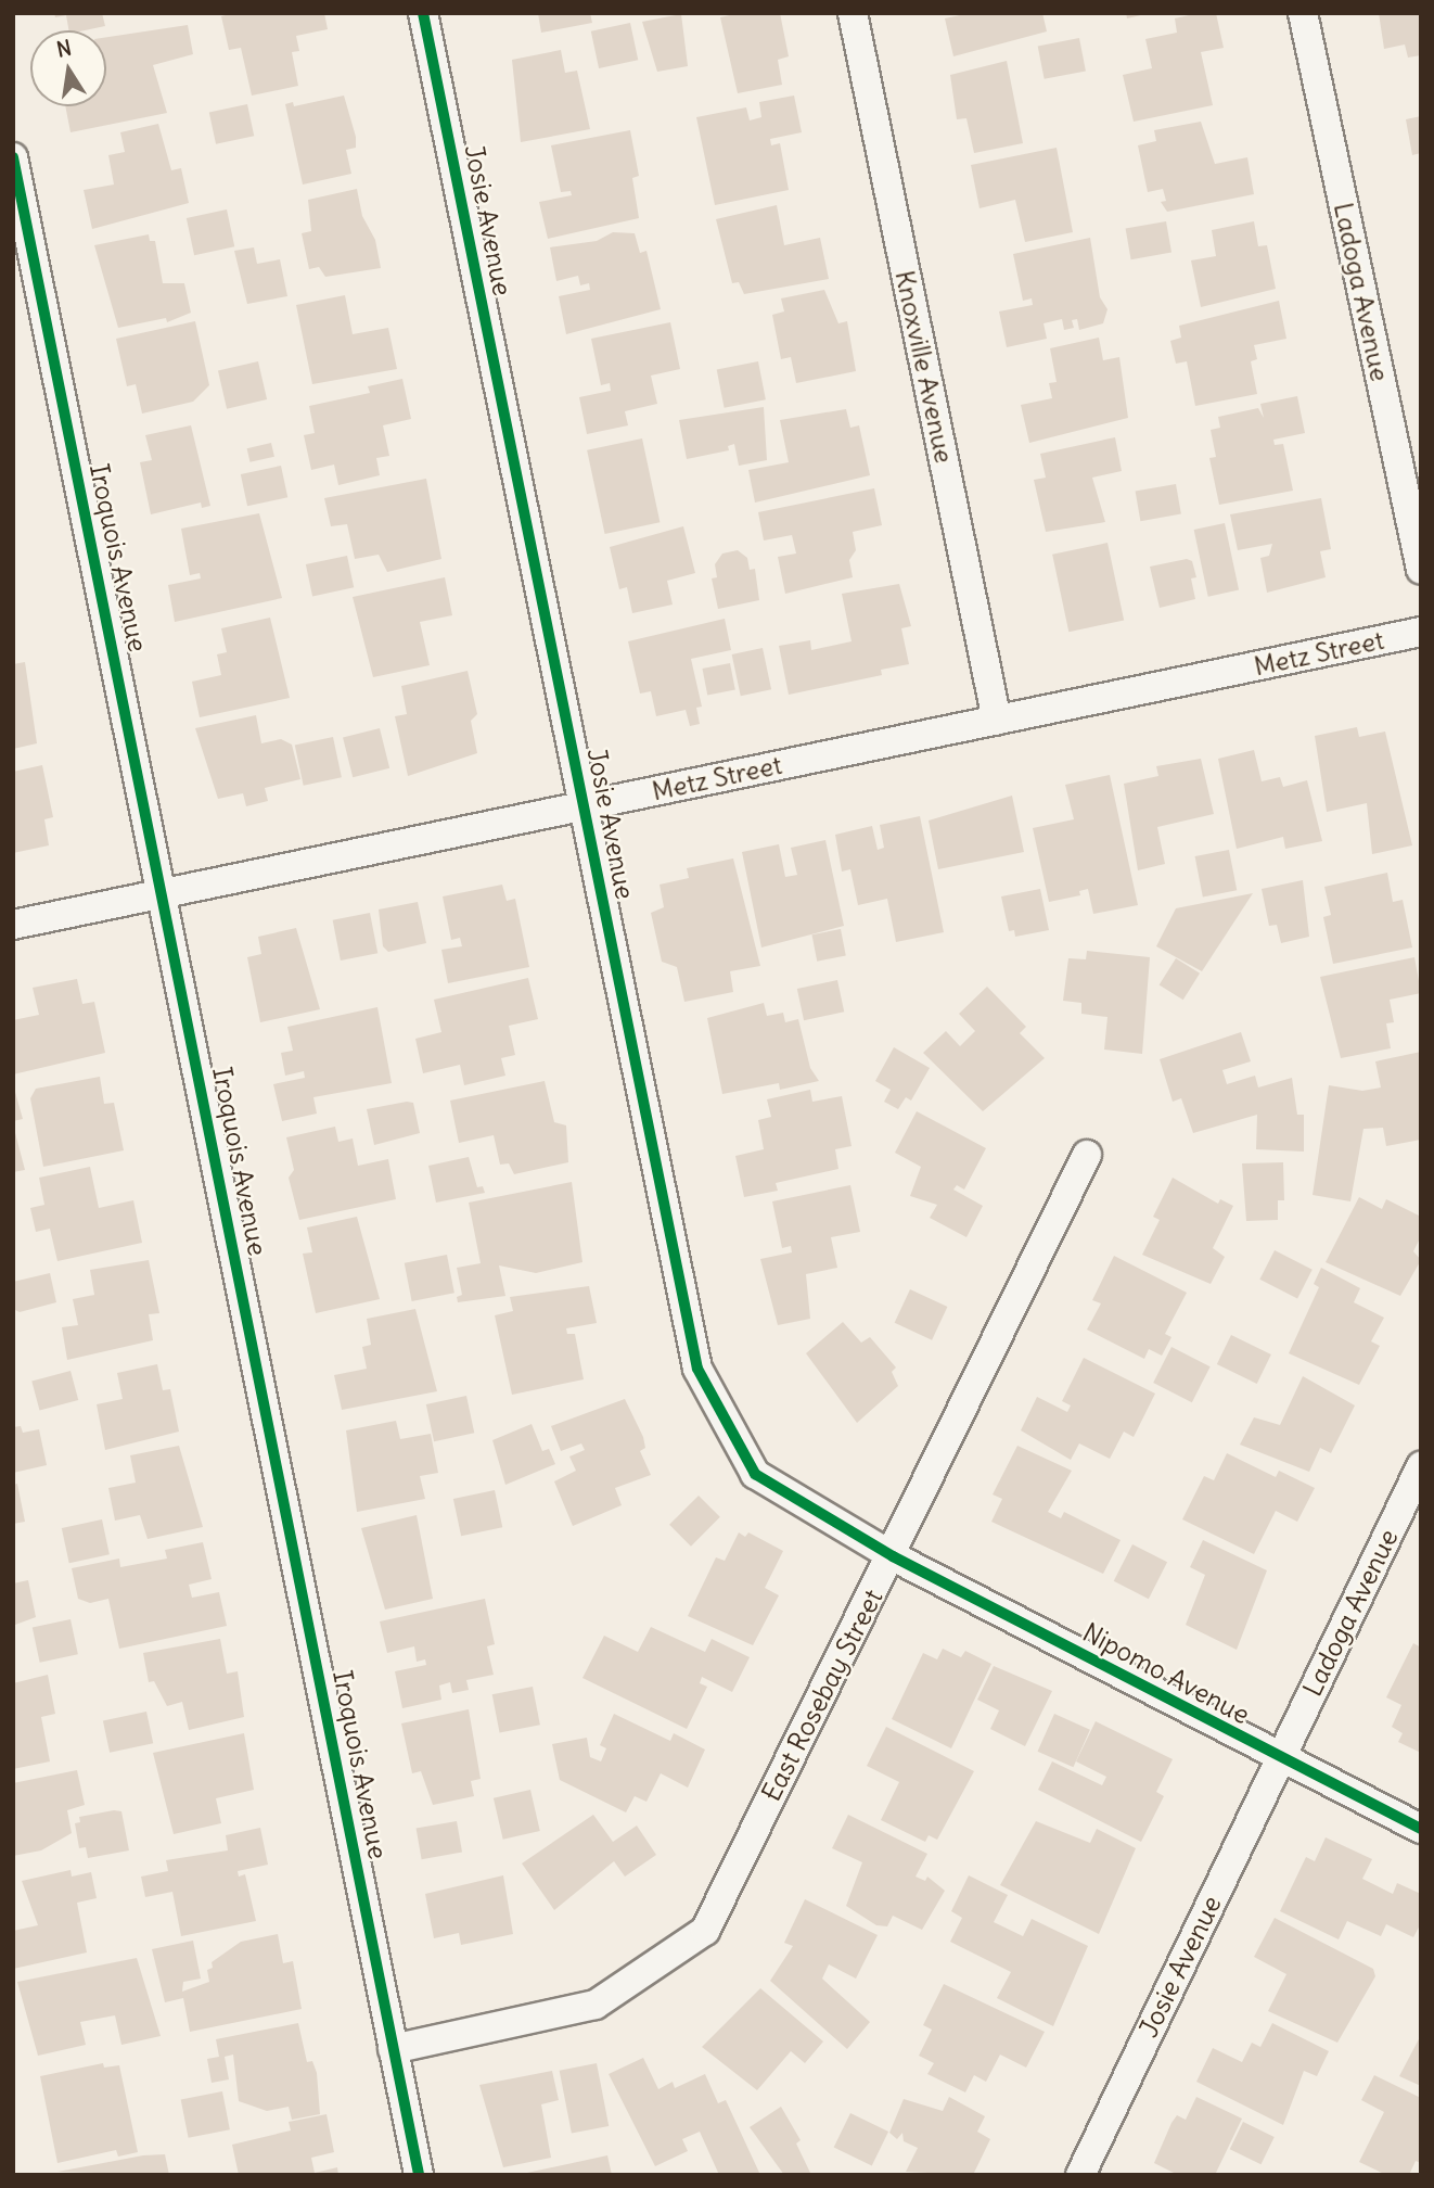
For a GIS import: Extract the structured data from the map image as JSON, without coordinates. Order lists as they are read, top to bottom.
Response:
{
  "streets": {
    "street": [
      "Josie Avenue",
      "Ladoga Avenue",
      "Knoxville Avenue",
      "Iroquois Avenue",
      "Metz Street",
      "Nipomo Avenue",
      "East Rosebay Street"
    ]
  },
  "crossings": [
    ["Josie Avenue", "Ladoga Avenue"],
    ["Josie Avenue", "Metz Street"],
    ["Josie Avenue", "Nipomo Avenue"],
    ["Josie Avenue", "East Rosebay Street"],
    ["Ladoga Avenue", "Nipomo Avenue"],
    ["Knoxville Avenue", "Metz Street"],
    ["Iroquois Avenue", "Metz Street"],
    ["Iroquois Avenue", "East Rosebay Street"],
    ["Nipomo Avenue", "East Rosebay Street"]
  ],
  "north": "top"
}
